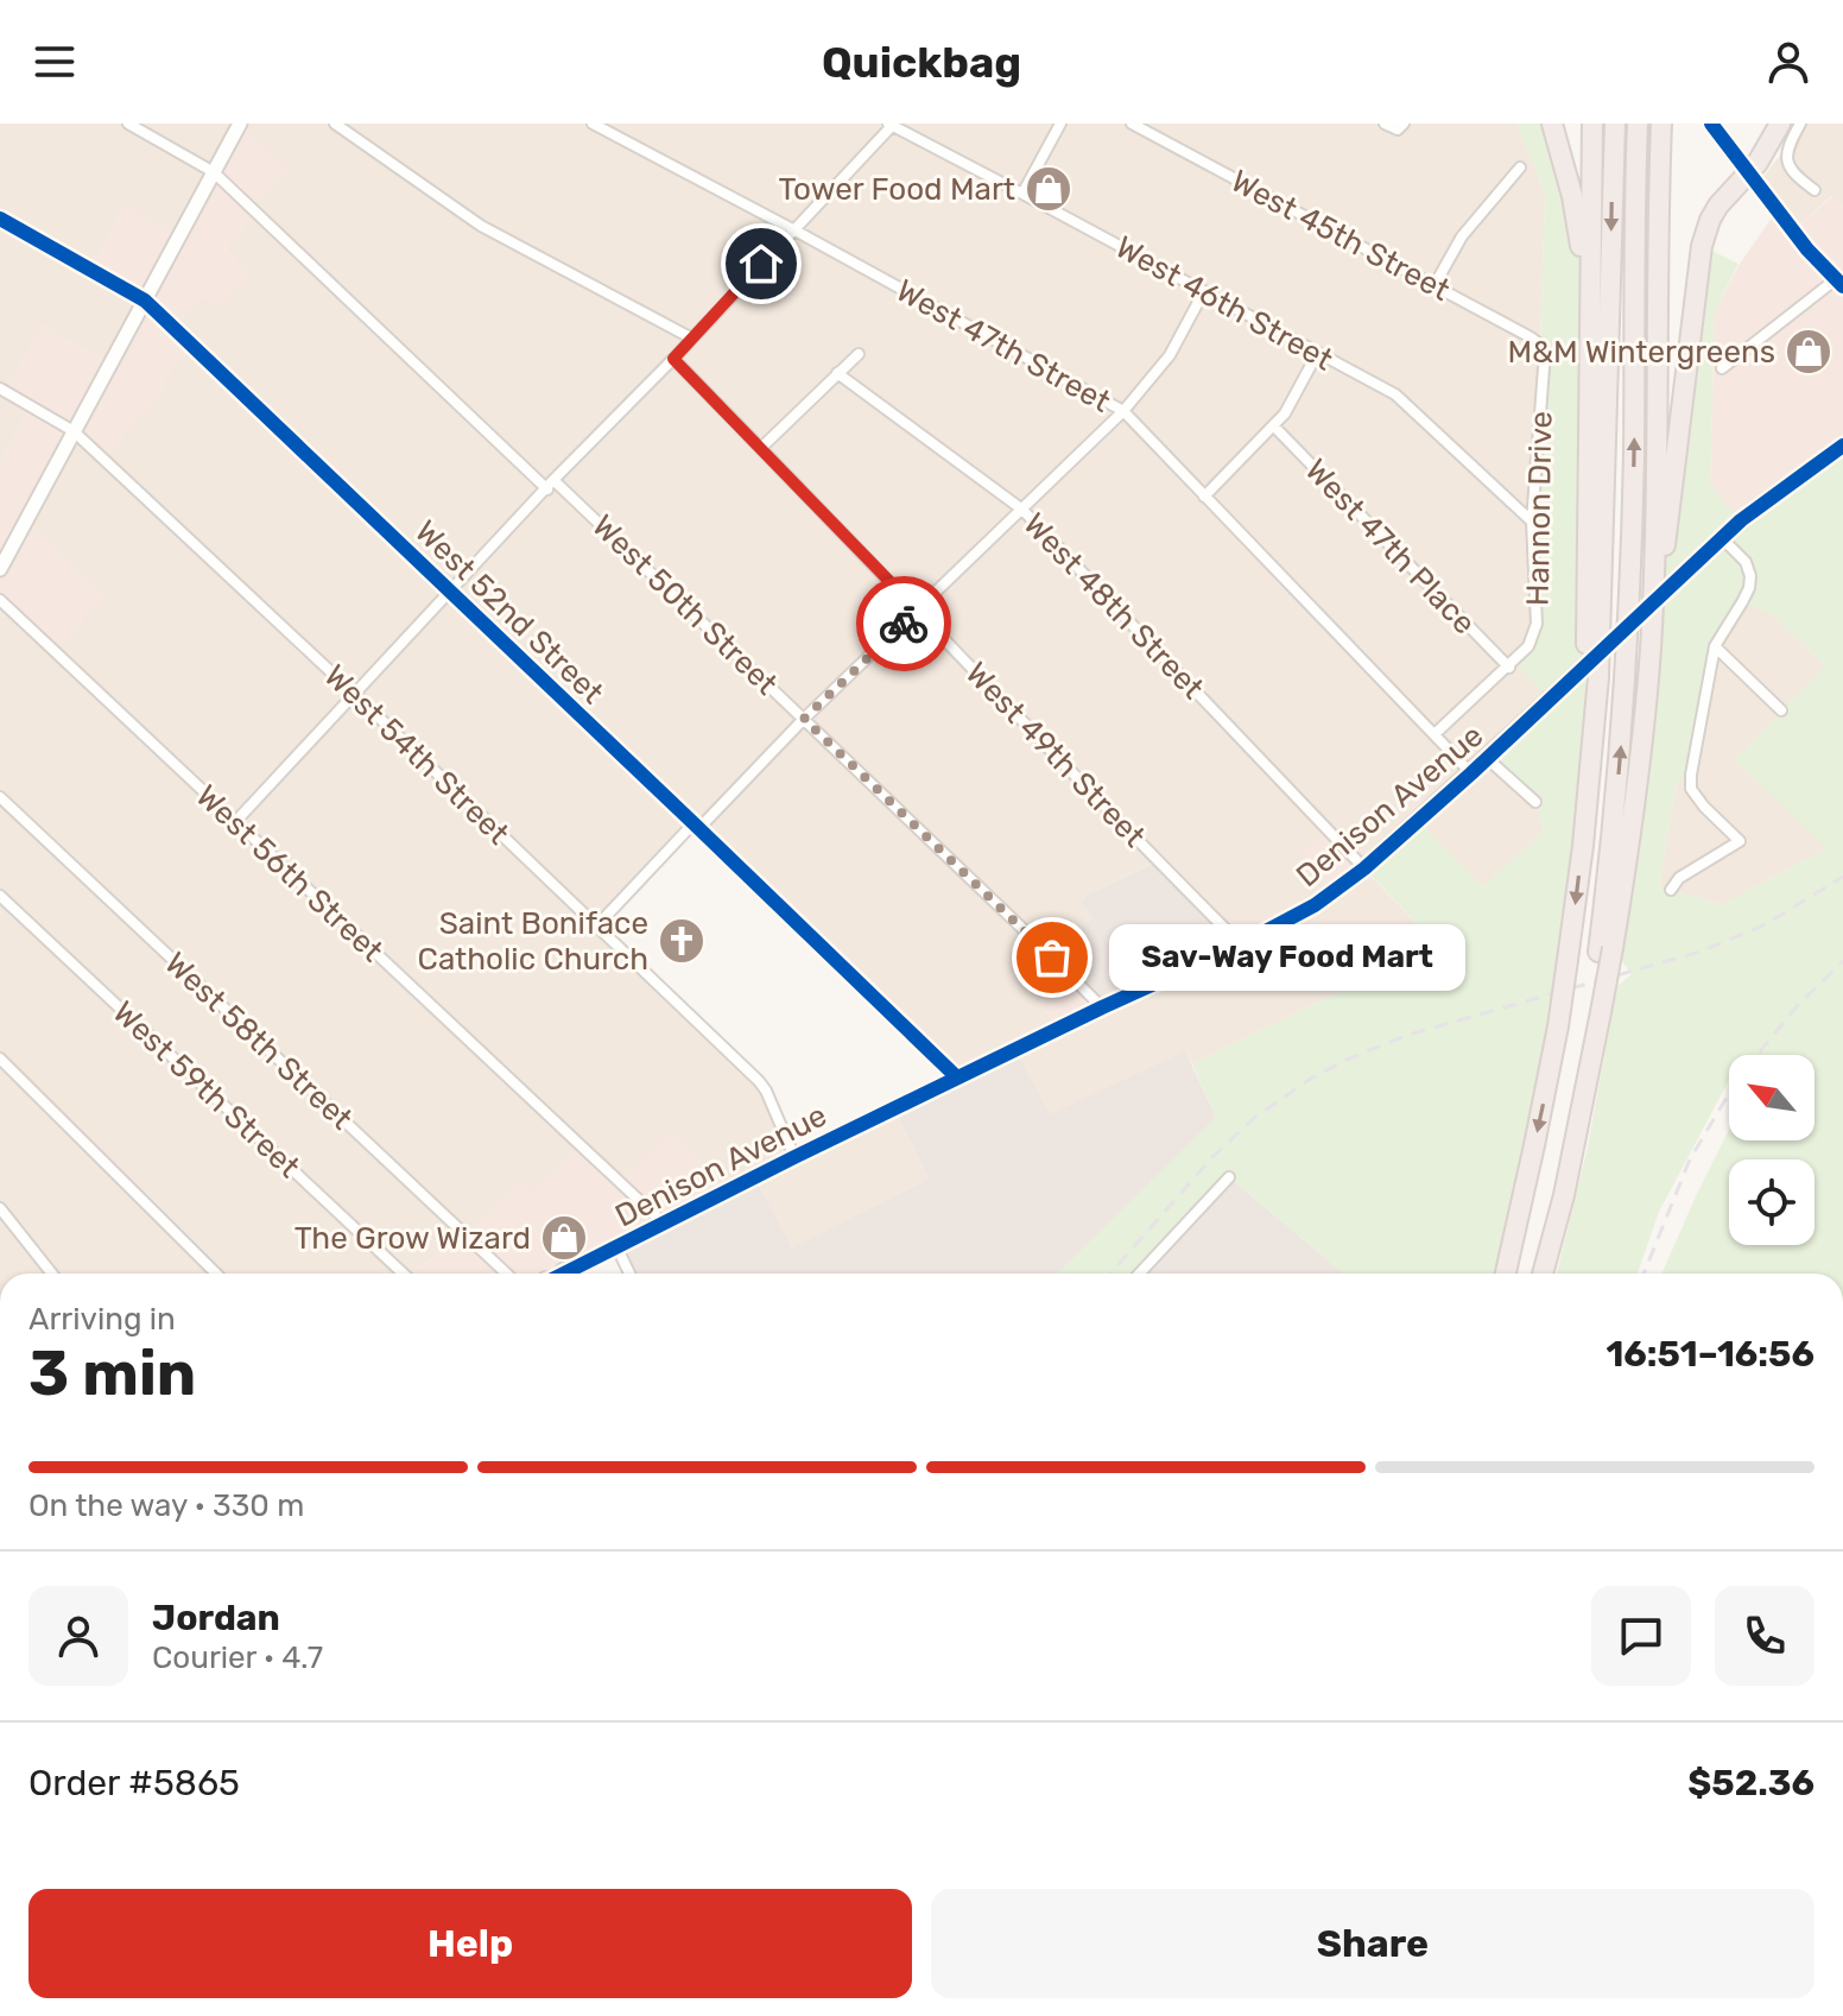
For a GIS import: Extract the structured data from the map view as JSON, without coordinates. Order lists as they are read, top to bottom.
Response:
{
  "streets": {
    "main road": ["Denison Avenue"],
    "street": [
      "West 45th Street",
      "West 46th Street",
      "West 47th Street",
      "Hannon Drive",
      "West 47th Place",
      "West 50th Street",
      "West 48th Street",
      "West 52nd Street",
      "West 54th Street",
      "West 49th Street",
      "West 56th Street",
      "West 58th Street",
      "West 59th Street"
    ]
  },
  "crossings": [
    ["West 45th Street", "Hannon Drive"],
    ["West 46th Street", "Hannon Drive"],
    ["West 47th Street", "Hannon Drive"],
    ["West 47th Street", "Denison Avenue"],
    ["Hannon Drive", "West 47th Place"],
    ["West 50th Street", "Denison Avenue"],
    ["West 48th Street", "Denison Avenue"],
    ["West 52nd Street", "Denison Avenue"],
    ["West 54th Street", "Denison Avenue"],
    ["West 49th Street", "Denison Avenue"],
    ["Denison Avenue", "West 56th Street"]
  ],
  "places": {
    "shop": ["Tower Food Mart", "M&M Wintergreens", "The Grow Wizard"],
    "church": ["Saint Boniface Catholic Church"],
    "other": ["Sav-Way Food Mart"]
  },
  "north": "top left",
  "page": {
    "header": "Quickbag",
    "bubble": "Sav-Way Food Mart",
    "heading": ["3 min", "Arriving in", "16:51–16:56"],
    "panel": [
      "Jordan",
      "Courier · 4.7",
      "Order #5865",
      "$52.36"
    ],
    "bar": "On the way · 330 m",
    "buttons": ["Help", "Share"]
  }
}
